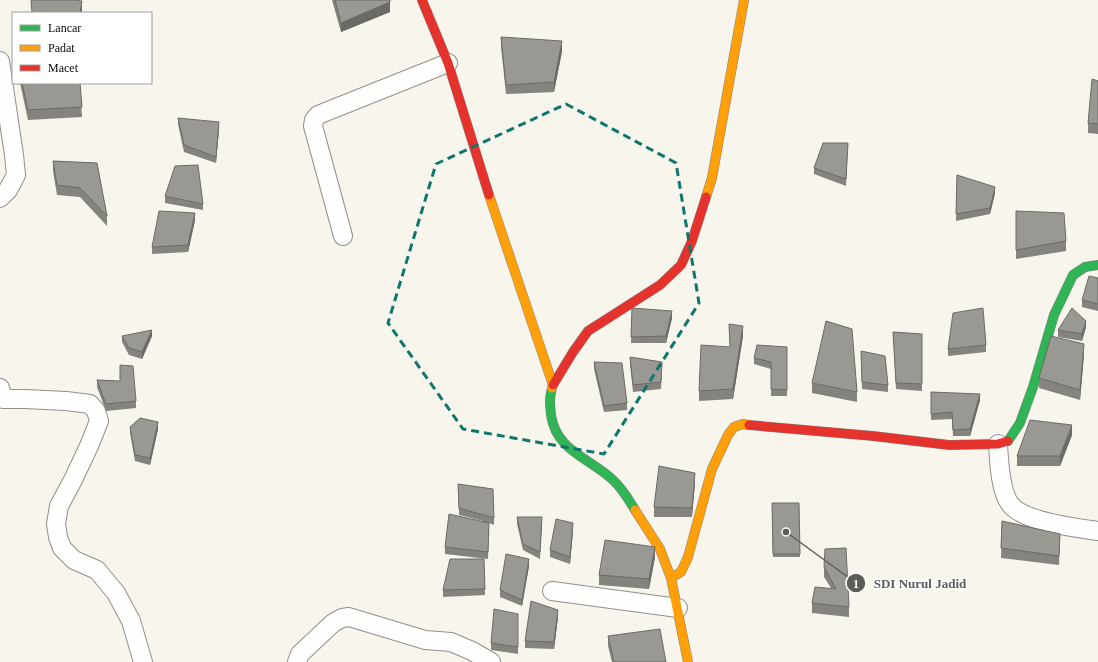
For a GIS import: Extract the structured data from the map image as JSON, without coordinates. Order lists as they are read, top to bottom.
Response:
{
  "places": ["SDI Nurul Jadid"],
  "legend": ["Lancar", "Padat", "Macet"]
}
